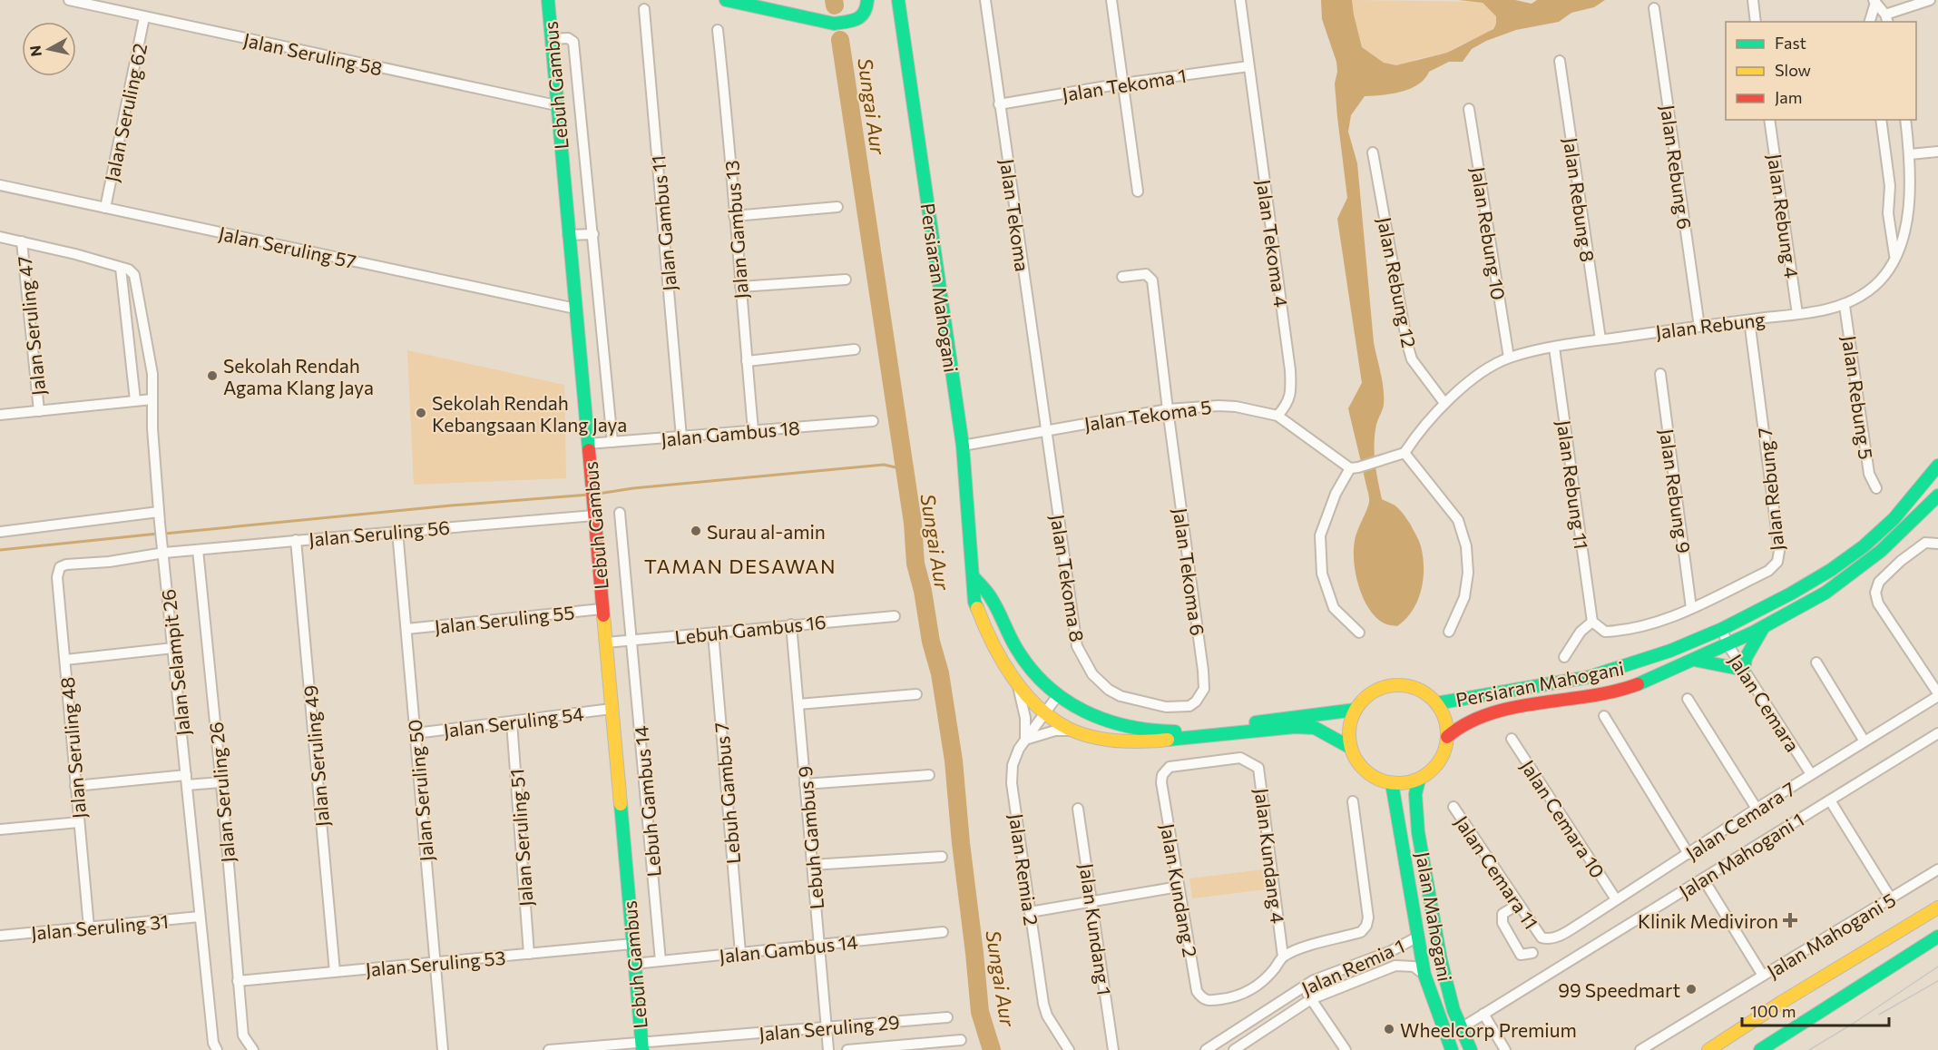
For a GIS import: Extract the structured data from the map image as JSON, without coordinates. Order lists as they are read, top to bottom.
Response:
{
  "streets": {
    "main road": ["Lebuh Gambus", "Persiaran Mahogani", "Jalan Mahogani"],
    "street": [
      "Jalan Seruling 58",
      "Jalan Tekoma 1",
      "Jalan Seruling 62",
      "Jalan Rebung 6",
      "Jalan Rebung 8",
      "Jalan Tekoma",
      "Jalan Rebung 4",
      "Jalan Gambus 11",
      "Jalan Gambus 13",
      "Jalan Rebung 10",
      "Jalan Tekoma 4",
      "Jalan Seruling 57",
      "Jalan Rebung 12",
      "Jalan Rebung",
      "Jalan Seruling 47",
      "Jalan Rebung 5",
      "Jalan Tekoma 5",
      "Jalan Gambus 18",
      "Jalan Rebung 11",
      "Jalan Rebung 7",
      "Jalan Rebung 9",
      "Jalan Seruling 56",
      "Jalan Tekoma 6",
      "Jalan Tekoma 8",
      "Jalan Seruling 55",
      "Lebuh Gambus 16",
      "Jalan Selampit 26",
      "Jalan Cemara",
      "Jalan Seruling 54",
      "Jalan Seruling 48",
      "Jalan Seruling 49",
      "Jalan Seruling 50",
      "Jalan Seruling 26",
      "Lebuh Gambus 7",
      "Lebuh Gambus 14",
      "Jalan Cemara 10",
      "Jalan Cemara 7",
      "Jalan Seruling 51",
      "Lebuh Gambus 9",
      "Jalan Mahogani 1",
      "Jalan Kundang 4",
      "Jalan Remia 2",
      "Jalan Cemara 11",
      "Jalan Kundang 2",
      "Jalan Seruling 31",
      "Jalan Kundang 1",
      "Jalan Mahogani 5",
      "Jalan Gambus 14",
      "Jalan Seruling 53",
      "Jalan Remia 1",
      "Jalan Seruling 29"
    ]
  },
  "crossings": [
    ["Jalan Seruling 58", "Lebuh Gambus"],
    ["Jalan Seruling 58", "Jalan Seruling 62"],
    ["Jalan Tekoma 1", "Jalan Tekoma"],
    ["Jalan Tekoma 1", "Jalan Tekoma 4"],
    ["Lebuh Gambus", "Jalan Seruling 57"],
    ["Lebuh Gambus", "Jalan Gambus 18"],
    ["Lebuh Gambus", "Jalan Seruling 56"],
    ["Lebuh Gambus", "Jalan Seruling 55"],
    ["Lebuh Gambus", "Lebuh Gambus 16"],
    ["Lebuh Gambus", "Jalan Seruling 54"],
    ["Lebuh Gambus", "Jalan Gambus 14"],
    ["Lebuh Gambus", "Jalan Seruling 53"],
    ["Lebuh Gambus", "Jalan Seruling 29"],
    ["Jalan Seruling 62", "Jalan Seruling 57"],
    ["Jalan Rebung 6", "Jalan Rebung"],
    ["Jalan Rebung 8", "Jalan Rebung"],
    ["Jalan Tekoma", "Jalan Tekoma 5"],
    ["Jalan Tekoma", "Jalan Tekoma 8"],
    ["Jalan Rebung 4", "Jalan Rebung"],
    ["Jalan Gambus 11", "Jalan Gambus 18"],
    ["Jalan Gambus 13", "Jalan Gambus 18"],
    ["Jalan Rebung 10", "Jalan Rebung"],
    ["Jalan Tekoma 4", "Jalan Tekoma 5"],
    ["Jalan Rebung 12", "Jalan Rebung"],
    ["Persiaran Mahogani", "Jalan Tekoma 5"],
    ["Persiaran Mahogani", "Jalan Cemara"],
    ["Persiaran Mahogani", "Jalan Remia 2"],
    ["Persiaran Mahogani", "Jalan Mahogani"],
    ["Jalan Rebung", "Jalan Rebung 5"],
    ["Jalan Rebung", "Jalan Rebung 11"],
    ["Jalan Rebung", "Jalan Rebung 7"],
    ["Jalan Tekoma 5", "Jalan Tekoma 6"],
    ["Jalan Tekoma 5", "Jalan Tekoma 8"],
    ["Jalan Rebung 7", "Jalan Rebung 9"],
    ["Jalan Seruling 56", "Jalan Selampit 26"],
    ["Jalan Seruling 56", "Jalan Seruling 48"],
    ["Jalan Seruling 56", "Jalan Seruling 49"],
    ["Jalan Seruling 56", "Jalan Seruling 50"],
    ["Jalan Seruling 56", "Jalan Seruling 26"],
    ["Jalan Tekoma 6", "Jalan Tekoma 8"],
    ["Jalan Seruling 55", "Jalan Seruling 50"],
    ["Lebuh Gambus 16", "Lebuh Gambus 7"],
    ["Lebuh Gambus 16", "Lebuh Gambus 14"],
    ["Lebuh Gambus 16", "Lebuh Gambus 9"],
    ["Jalan Selampit 26", "Jalan Seruling 31"],
    ["Jalan Cemara", "Jalan Cemara 7"],
    ["Jalan Seruling 54", "Jalan Seruling 50"],
    ["Jalan Seruling 54", "Jalan Seruling 51"],
    ["Jalan Seruling 48", "Jalan Seruling 31"],
    ["Jalan Seruling 49", "Jalan Seruling 53"],
    ["Jalan Seruling 50", "Jalan Seruling 53"],
    ["Jalan Seruling 26", "Jalan Seruling 53"],
    ["Lebuh Gambus 7", "Jalan Gambus 14"],
    ["Lebuh Gambus 14", "Jalan Gambus 14"],
    ["Jalan Cemara 10", "Jalan Cemara 7"],
    ["Jalan Cemara 7", "Jalan Cemara 11"],
    ["Jalan Seruling 51", "Jalan Seruling 53"],
    ["Lebuh Gambus 9", "Jalan Gambus 14"],
    ["Lebuh Gambus 9", "Jalan Seruling 29"],
    ["Jalan Mahogani 1", "Jalan Mahogani"],
    ["Jalan Kundang 4", "Jalan Kundang 2"],
    ["Jalan Mahogani", "Jalan Remia 1"]
  ],
  "districts": ["TAMAN DESAWAN"],
  "water": ["Sungai Aur"],
  "places": {
    "other": [
      "Sekolah Rendah Agama Klang Jaya",
      "Sekolah Rendah Kebangsaan Klang Jaya",
      "Surau al-amin",
      "99 Speedmart",
      "Wheelcorp Premium"
    ],
    "health": ["Klinik Mediviron"]
  },
  "legend": ["Fast", "Slow", "Jam"],
  "scale_bar": "100 m",
  "north": "left"
}
